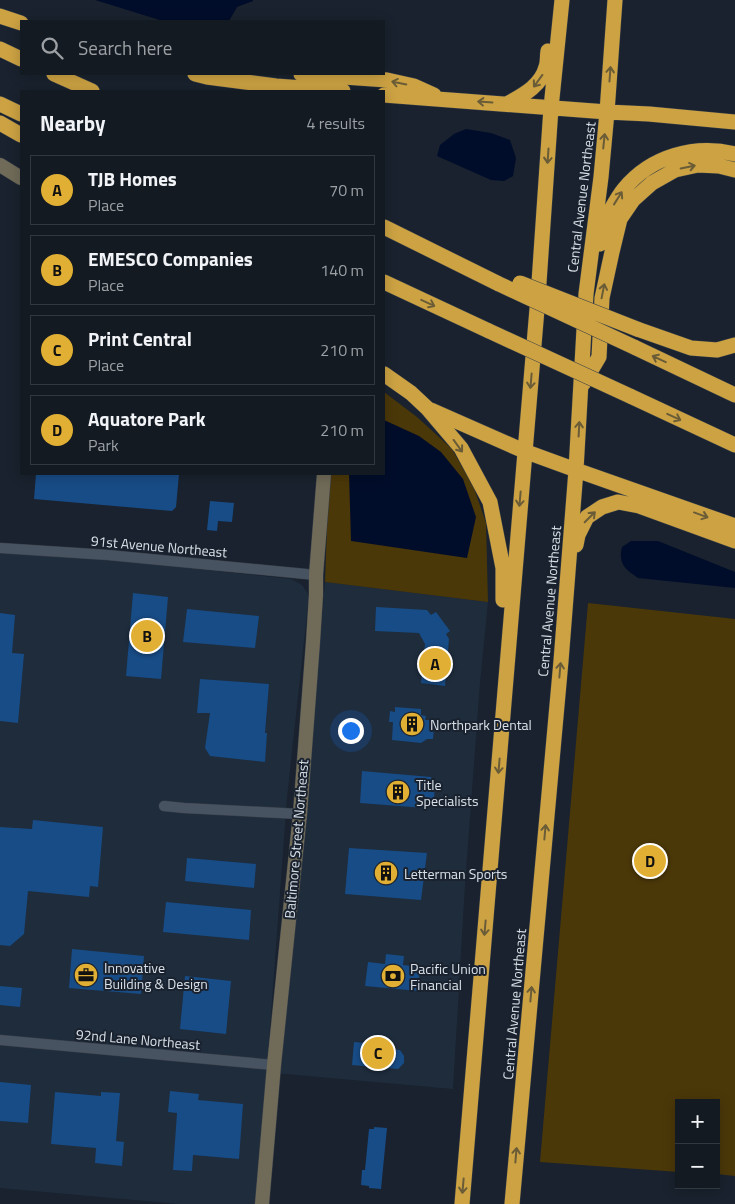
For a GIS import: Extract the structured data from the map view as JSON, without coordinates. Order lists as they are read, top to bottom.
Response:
{
  "streets": {
    "highway": ["Central Avenue Northeast"],
    "street": ["91st Avenue Northeast", "Baltimore Street Northeast", "92nd Lane Northeast"]
  },
  "crossings": [
    ["91st Avenue Northeast", "Baltimore Street Northeast"],
    ["Baltimore Street Northeast", "92nd Lane Northeast"]
  ],
  "places": {
    "building": ["Northpark Dental", "Title Specialists", "Letterman Sports"],
    "office": ["Innovative Building & Design"],
    "bank": ["Pacific Union Financial"]
  },
  "page": {
    "search": "Search here",
    "heading": ["Nearby", "4 results"],
    "list": [
      {
        "mark": "A",
        "name": "TJB Homes",
        "note": "Place",
        "value": "70 m"
      },
      {
        "mark": "B",
        "name": "EMESCO Companies",
        "note": "Place",
        "value": "140 m"
      },
      {
        "mark": "C",
        "name": "Print Central",
        "note": "Place",
        "value": "210 m"
      },
      {
        "mark": "D",
        "name": "Aquatore Park",
        "note": "Park",
        "value": "210 m"
      }
    ],
    "pins": [
      "B",
      "A",
      "D",
      "C"
    ],
    "map_buttons": ["+", "−"]
  }
}
